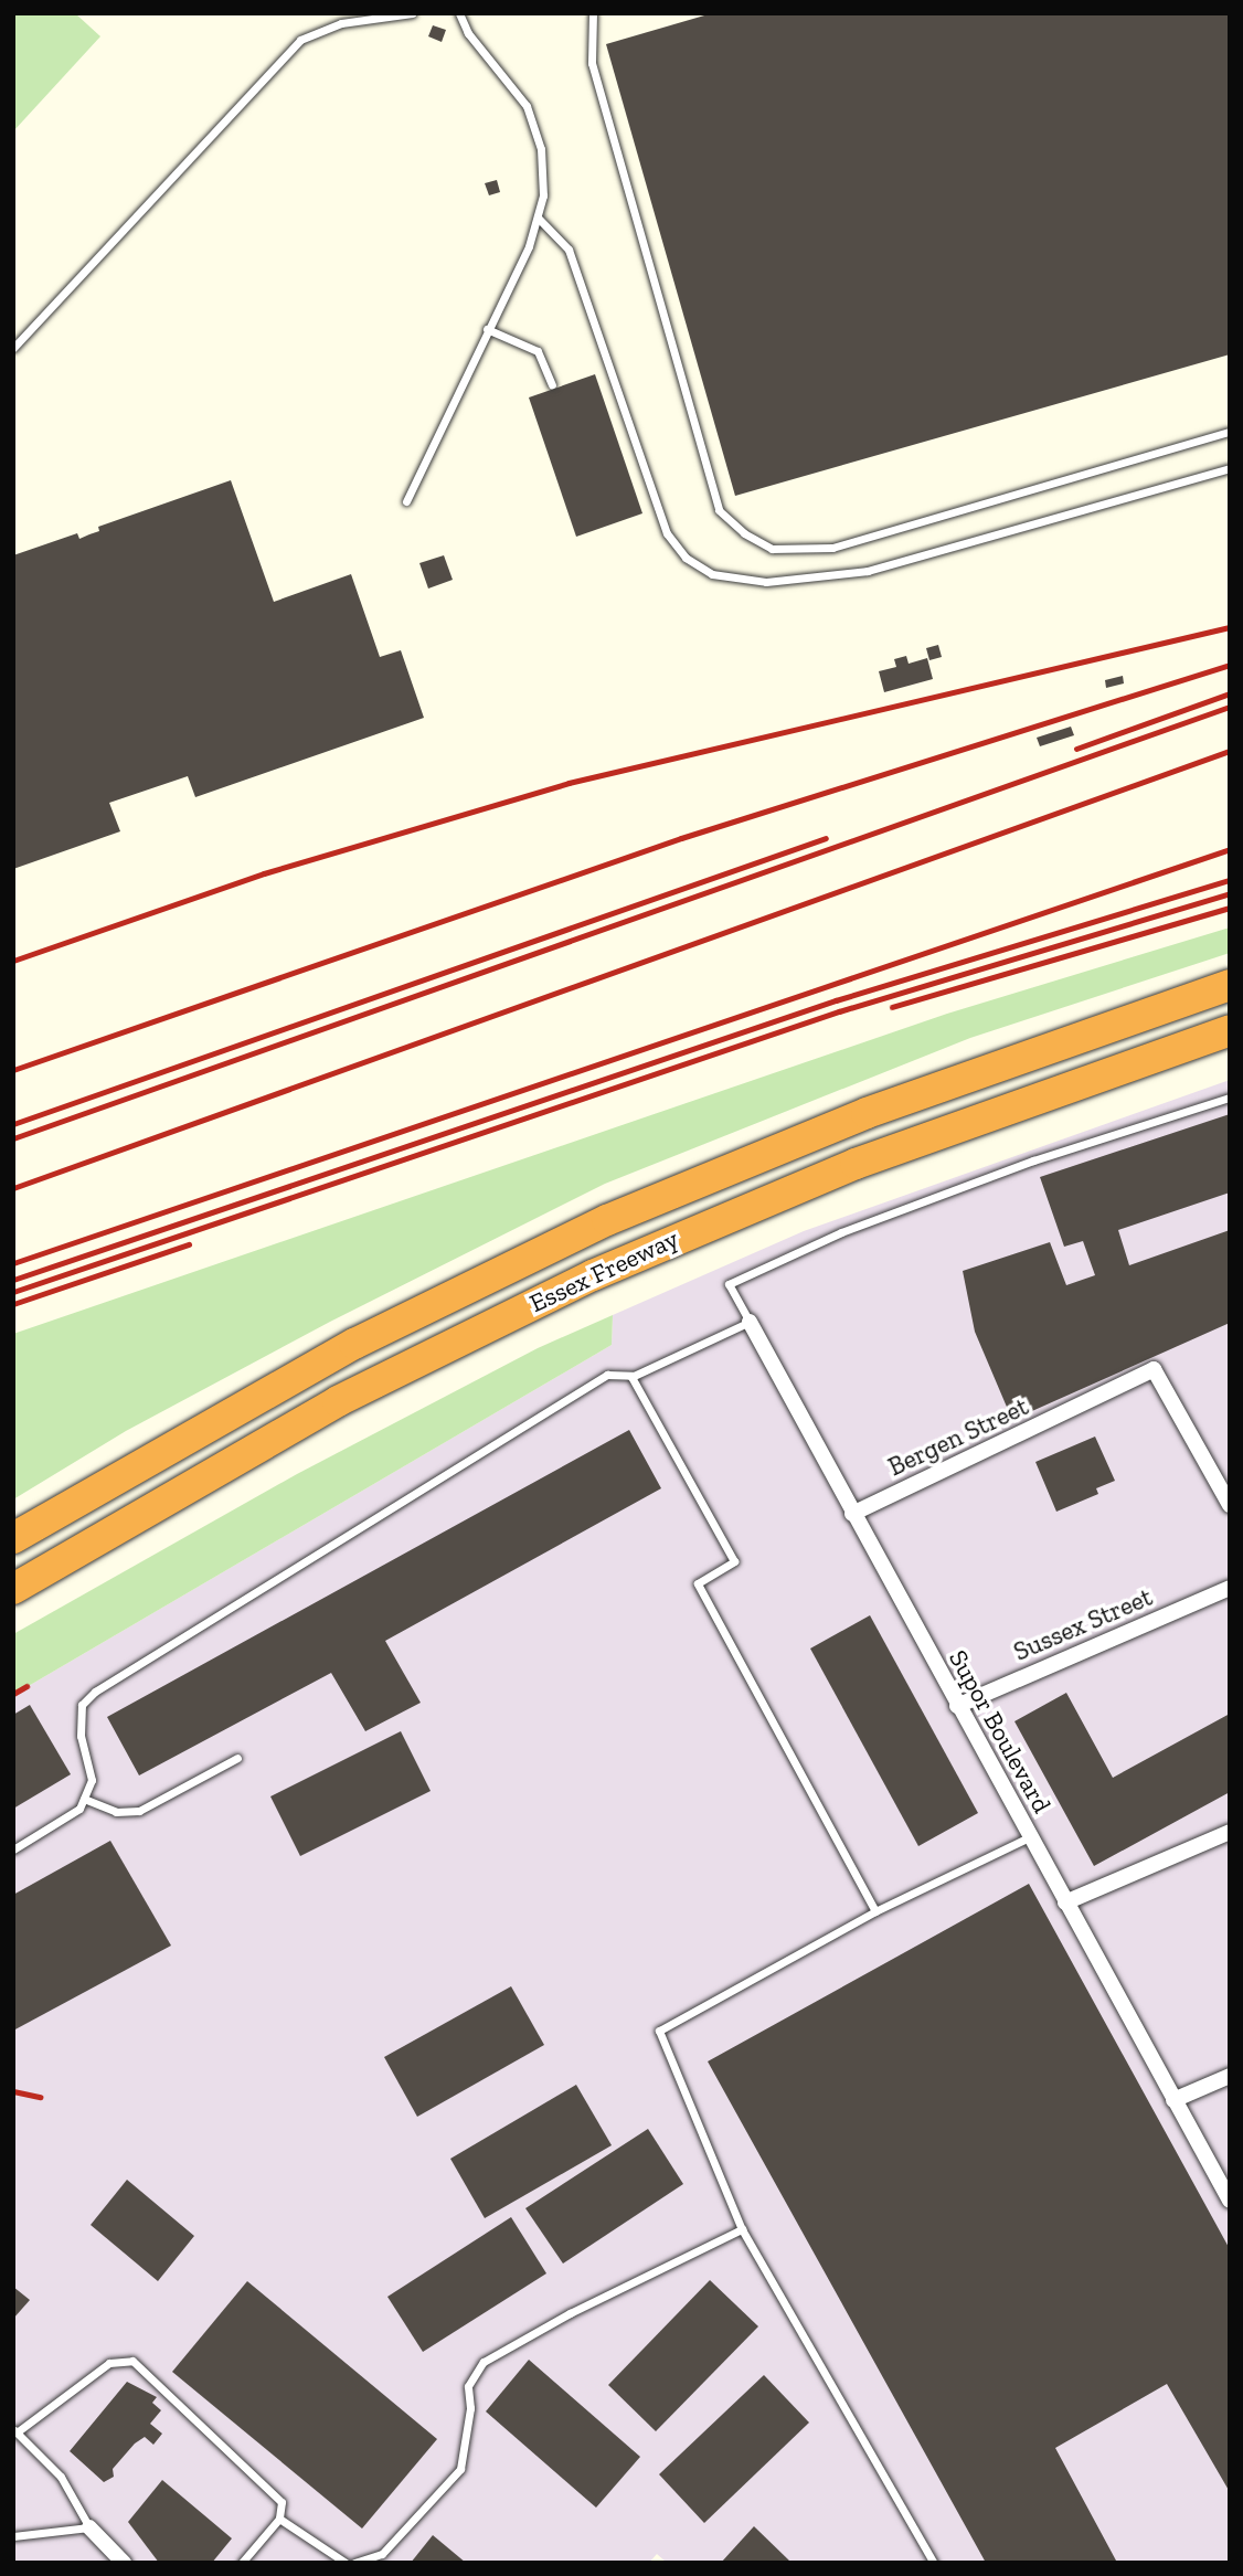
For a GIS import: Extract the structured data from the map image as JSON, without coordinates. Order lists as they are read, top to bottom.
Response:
{
  "streets": {
    "highway": ["Essex Freeway"],
    "street": ["Bergen Street", "Sussex Street", "Supor Boulevard"]
  },
  "crossings": [
    ["Bergen Street", "Supor Boulevard"],
    ["Sussex Street", "Supor Boulevard"]
  ]
}
